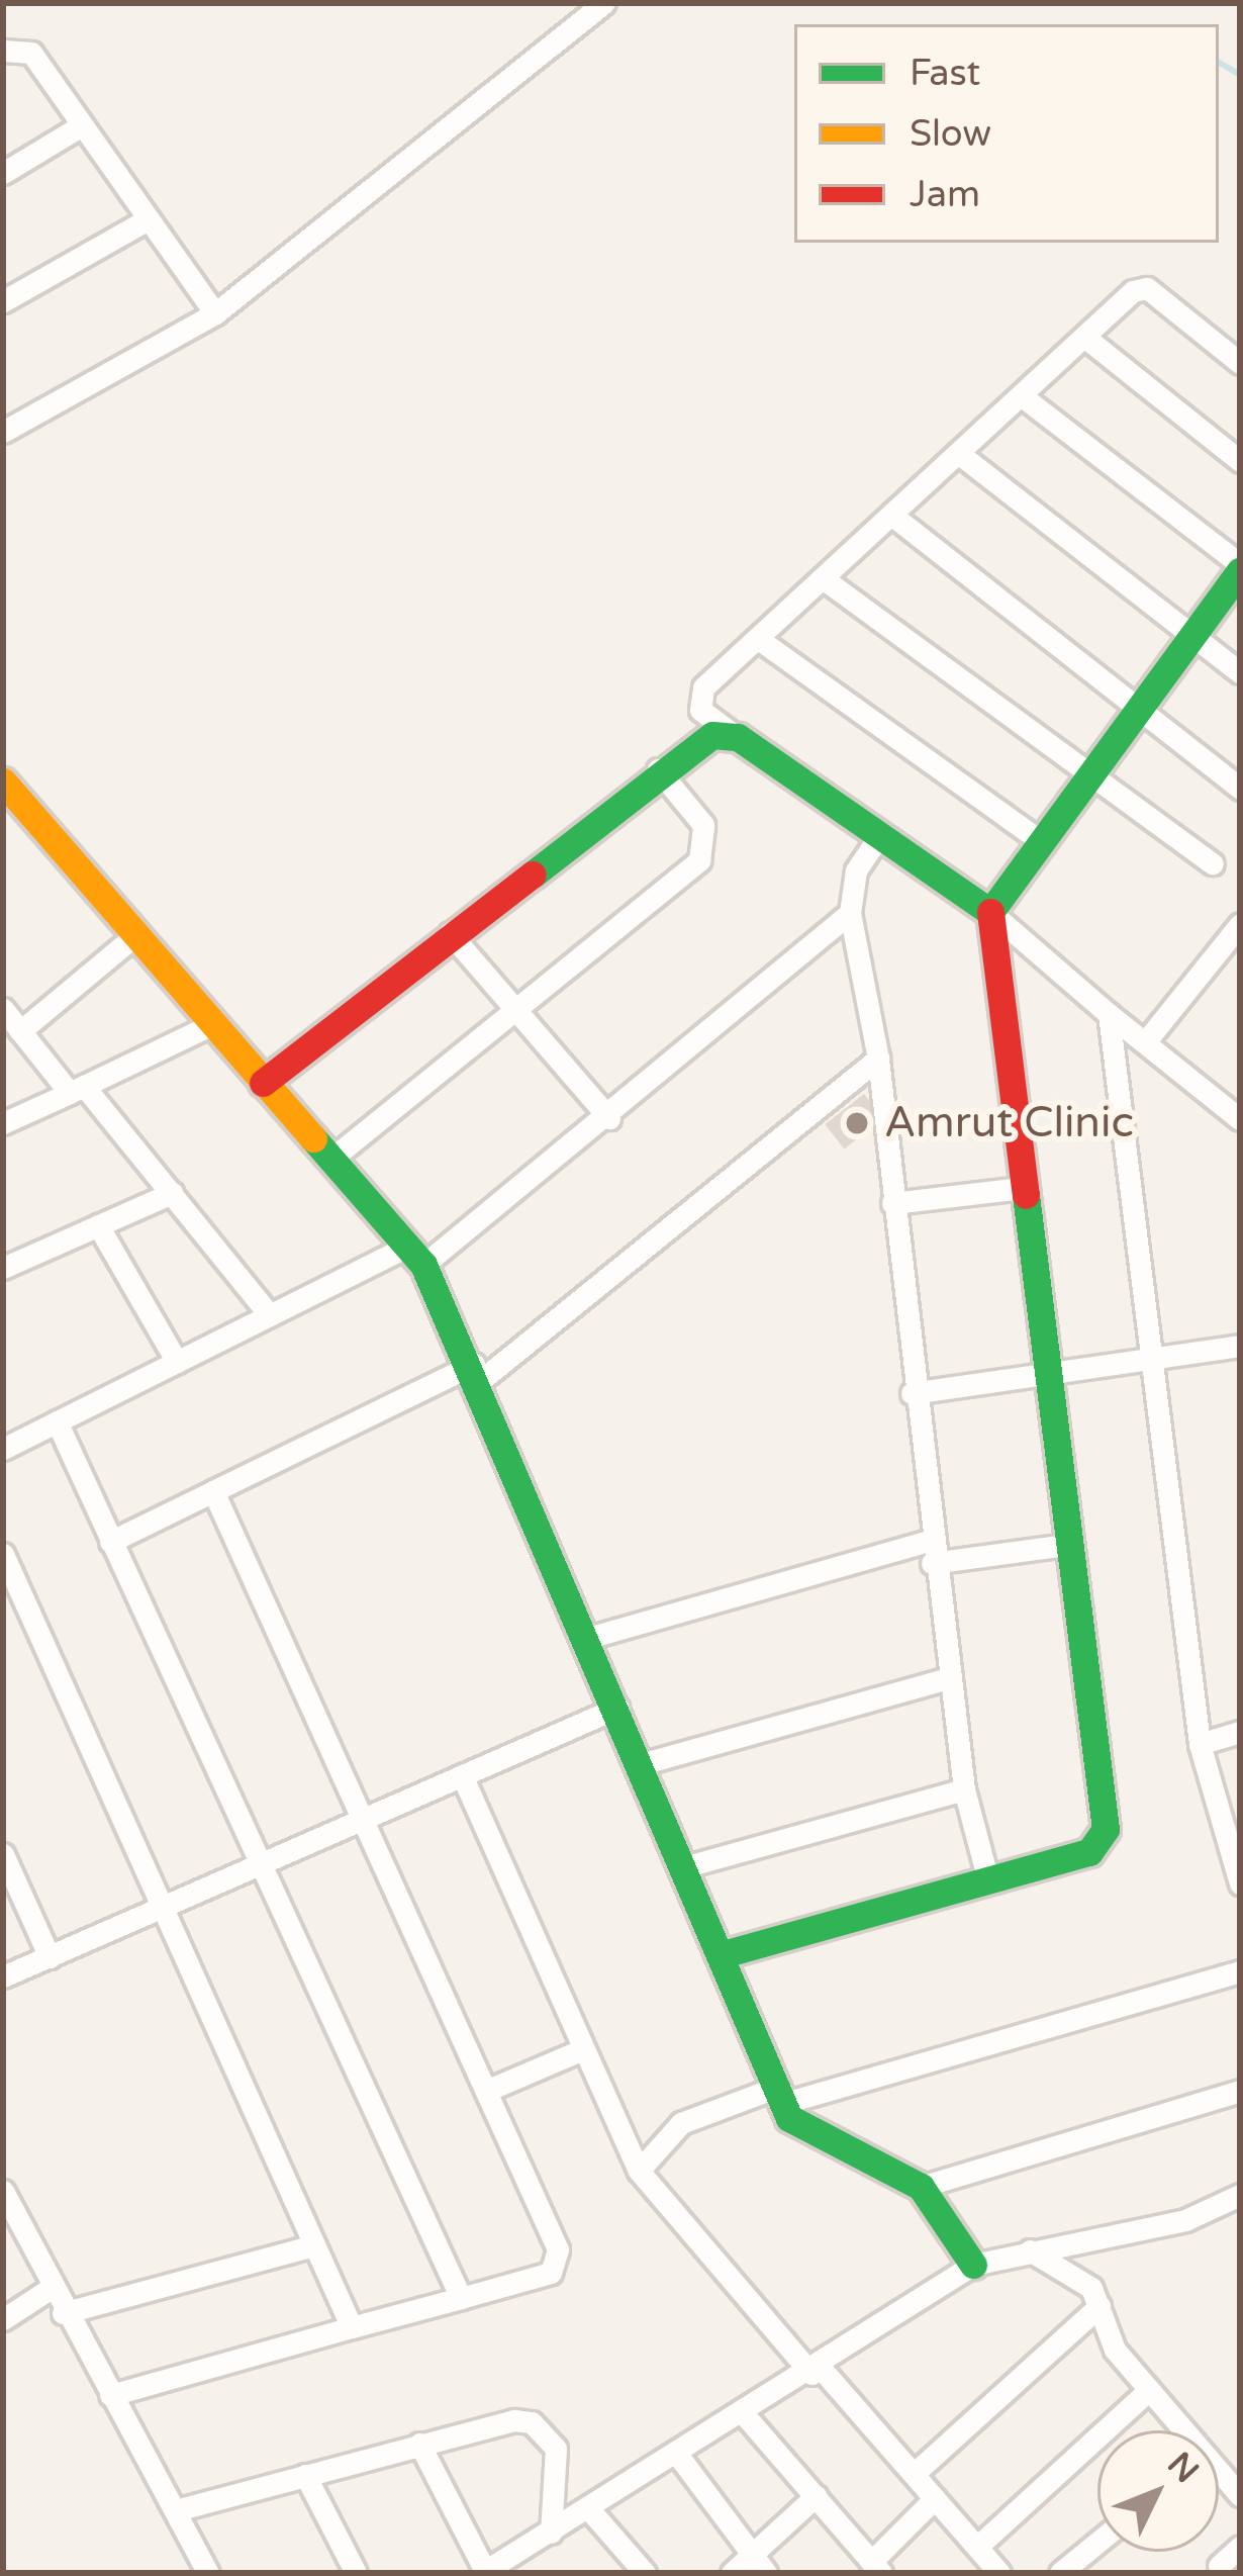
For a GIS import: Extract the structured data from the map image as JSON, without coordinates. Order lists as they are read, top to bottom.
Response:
{
  "places": ["Amrut Clinic"],
  "legend": ["Fast", "Slow", "Jam"],
  "north": "top right"
}
